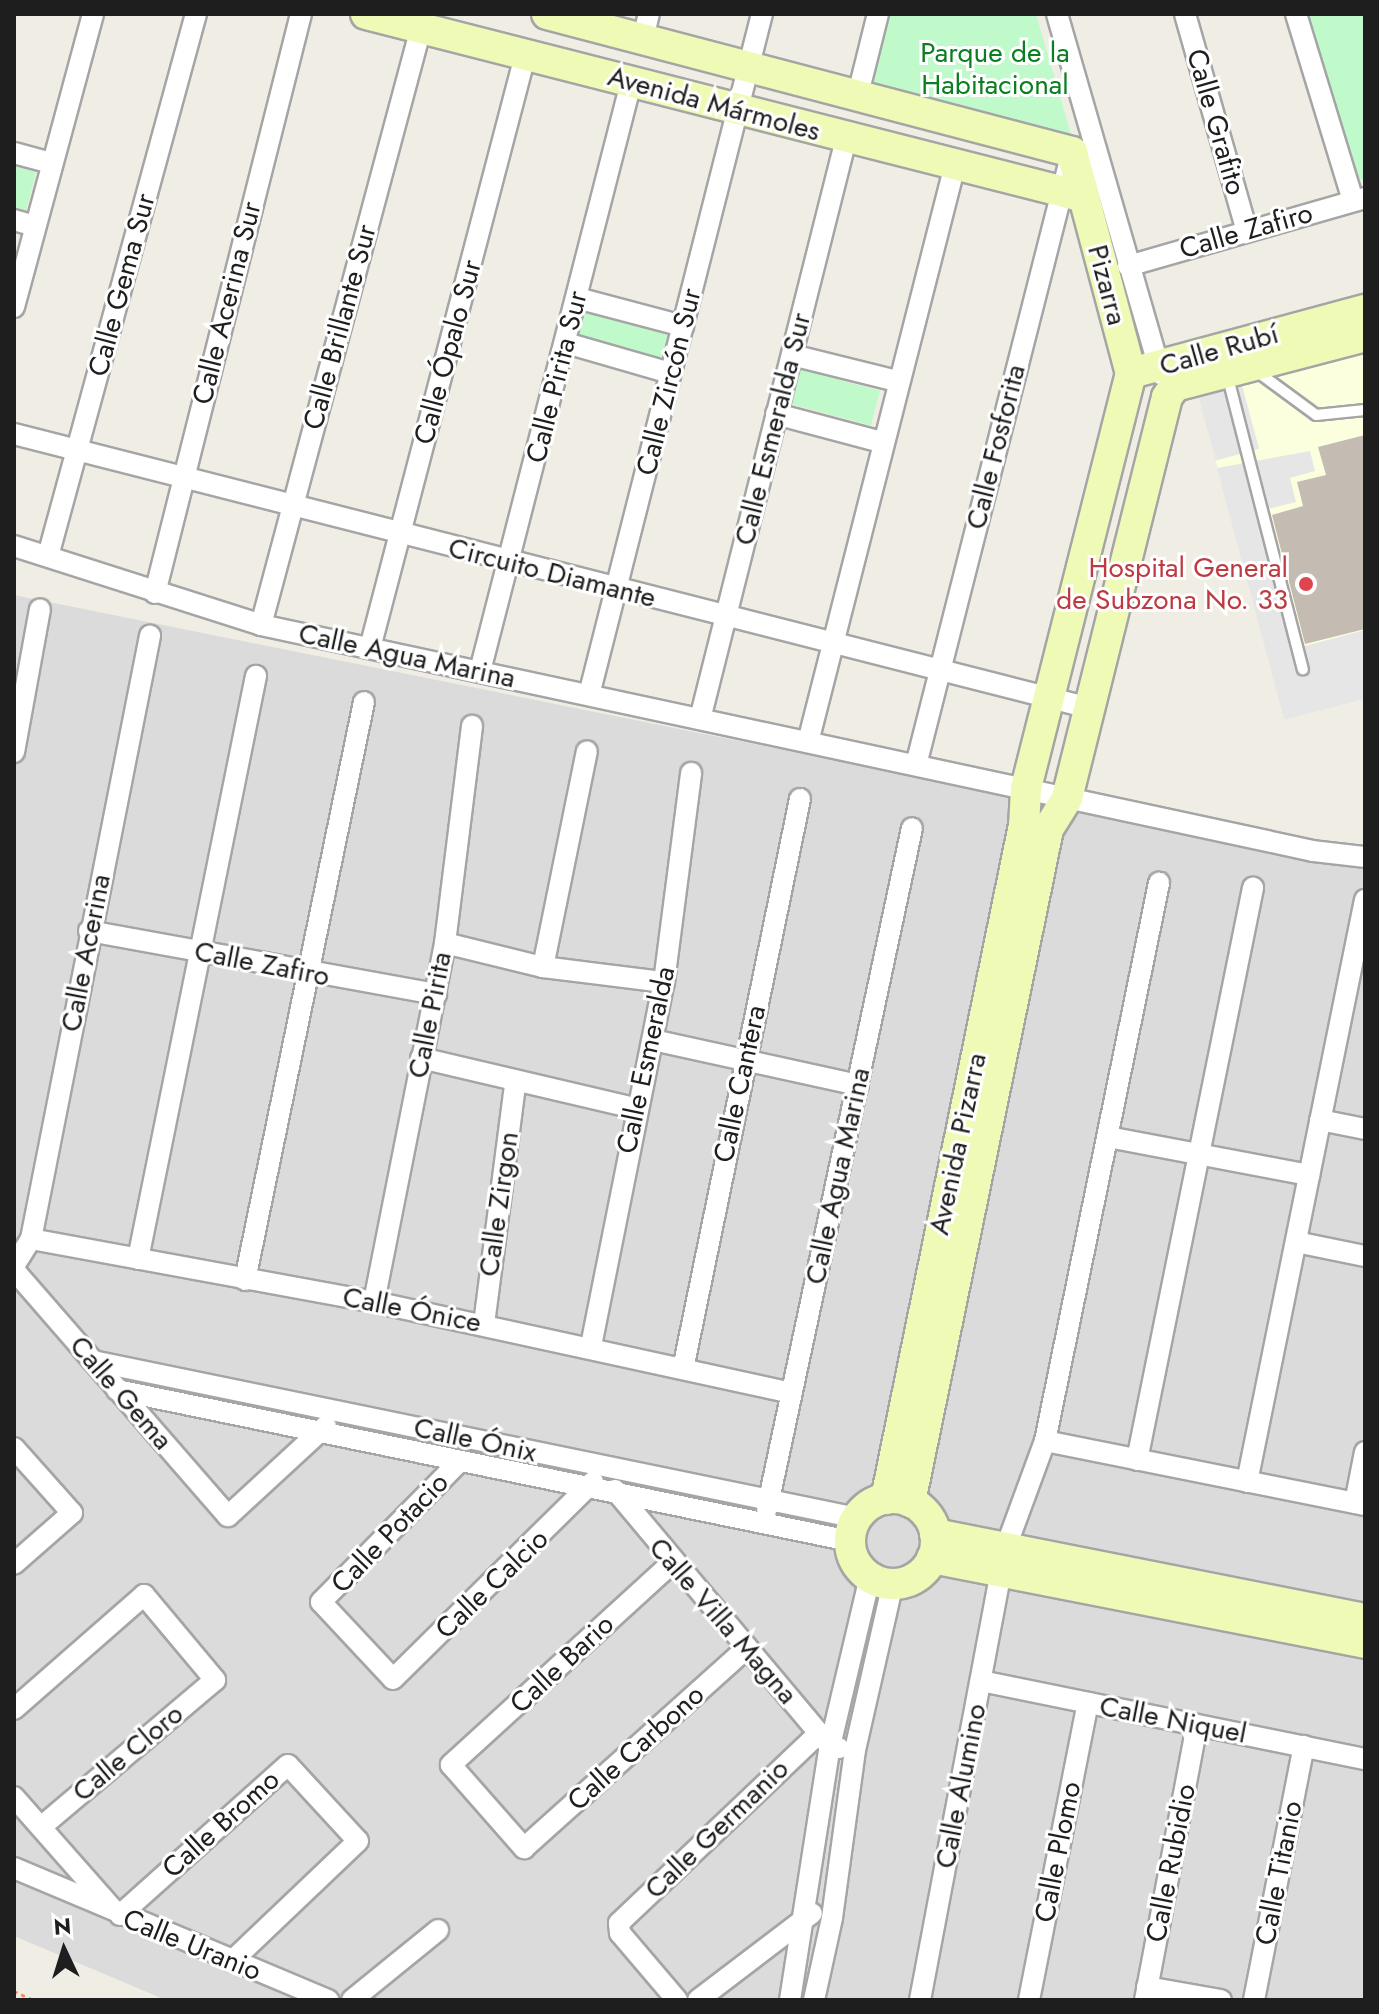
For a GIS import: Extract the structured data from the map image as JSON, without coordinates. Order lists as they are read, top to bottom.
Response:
{
  "streets": {
    "street": [
      "Avenida Mármoles",
      "Calle Grafito",
      "Calle Zafiro",
      "Calle Gema Sur",
      "Pizarra",
      "Calle Acerina Sur",
      "Calle Brillante Sur",
      "Calle Rubí",
      "Calle Ópalo Sur",
      "Calle Pirita Sur",
      "Calle Zircón Sur",
      "Calle Esmeralda Sur",
      "Calle Fosforita",
      "Circuito Diamante",
      "Calle Agua Marina",
      "Calle Acerina",
      "Calle Pirita",
      "Calle Esmeralda",
      "Calle Cantera",
      "Avenida Pizarra",
      "Calle Zirgon",
      "Calle Ónice",
      "Calle Gema",
      "Calle Ónix",
      "Calle Potacio",
      "Calle Calcio",
      "Calle Villa Magna",
      "Calle Bario",
      "Calle Niquel",
      "Calle Carbono",
      "Calle Cloro",
      "Calle Alumino",
      "Calle Bromo",
      "Calle Germanio",
      "Calle Plomo",
      "Calle Rubidio",
      "Calle Titanio",
      "Calle Uranio"
    ]
  },
  "crossings": [
    ["Avenida Mármoles", "Pizarra"],
    ["Avenida Mármoles", "Calle Brillante Sur"],
    ["Avenida Mármoles", "Calle Ópalo Sur"],
    ["Avenida Mármoles", "Calle Pirita Sur"],
    ["Avenida Mármoles", "Calle Zircón Sur"],
    ["Avenida Mármoles", "Calle Esmeralda Sur"],
    ["Avenida Mármoles", "Calle Fosforita"],
    ["Calle Grafito", "Calle Zafiro"],
    ["Calle Zafiro", "Calle Acerina"],
    ["Calle Zafiro", "Calle Pirita"],
    ["Calle Gema Sur", "Circuito Diamante"],
    ["Calle Gema Sur", "Calle Agua Marina"],
    ["Pizarra", "Calle Rubí"],
    ["Pizarra", "Calle Fosforita"],
    ["Pizarra", "Avenida Pizarra"],
    ["Calle Acerina Sur", "Circuito Diamante"],
    ["Calle Acerina Sur", "Calle Agua Marina"],
    ["Calle Brillante Sur", "Circuito Diamante"],
    ["Calle Brillante Sur", "Calle Agua Marina"],
    ["Calle Rubí", "Avenida Pizarra"],
    ["Calle Ópalo Sur", "Circuito Diamante"],
    ["Calle Ópalo Sur", "Calle Agua Marina"],
    ["Calle Pirita Sur", "Circuito Diamante"],
    ["Calle Pirita Sur", "Calle Agua Marina"],
    ["Calle Zircón Sur", "Circuito Diamante"],
    ["Calle Zircón Sur", "Calle Agua Marina"],
    ["Calle Esmeralda Sur", "Circuito Diamante"],
    ["Calle Esmeralda Sur", "Calle Agua Marina"],
    ["Calle Fosforita", "Circuito Diamante"],
    ["Calle Fosforita", "Calle Agua Marina"],
    ["Circuito Diamante", "Avenida Pizarra"],
    ["Calle Agua Marina", "Avenida Pizarra"],
    ["Calle Agua Marina", "Calle Ónice"],
    ["Calle Agua Marina", "Calle Ónix"],
    ["Calle Acerina", "Calle Ónice"],
    ["Calle Acerina", "Calle Gema"],
    ["Calle Pirita", "Calle Ónice"],
    ["Calle Esmeralda", "Calle Ónice"],
    ["Calle Cantera", "Calle Ónice"],
    ["Avenida Pizarra", "Calle Ónix"],
    ["Calle Zirgon", "Calle Ónice"],
    ["Calle Gema", "Calle Ónix"],
    ["Calle Ónix", "Calle Potacio"],
    ["Calle Ónix", "Calle Calcio"],
    ["Calle Ónix", "Calle Villa Magna"],
    ["Calle Potacio", "Calle Calcio"],
    ["Calle Villa Magna", "Calle Bario"],
    ["Calle Villa Magna", "Calle Carbono"],
    ["Calle Villa Magna", "Calle Germanio"],
    ["Calle Bario", "Calle Carbono"],
    ["Calle Niquel", "Calle Alumino"],
    ["Calle Niquel", "Calle Plomo"],
    ["Calle Niquel", "Calle Rubidio"],
    ["Calle Niquel", "Calle Titanio"],
    ["Calle Bromo", "Calle Uranio"]
  ],
  "parks": ["Parque de la Habitacional"],
  "places": ["Hospital General de Subzona No. 33"],
  "north": "top"
}
